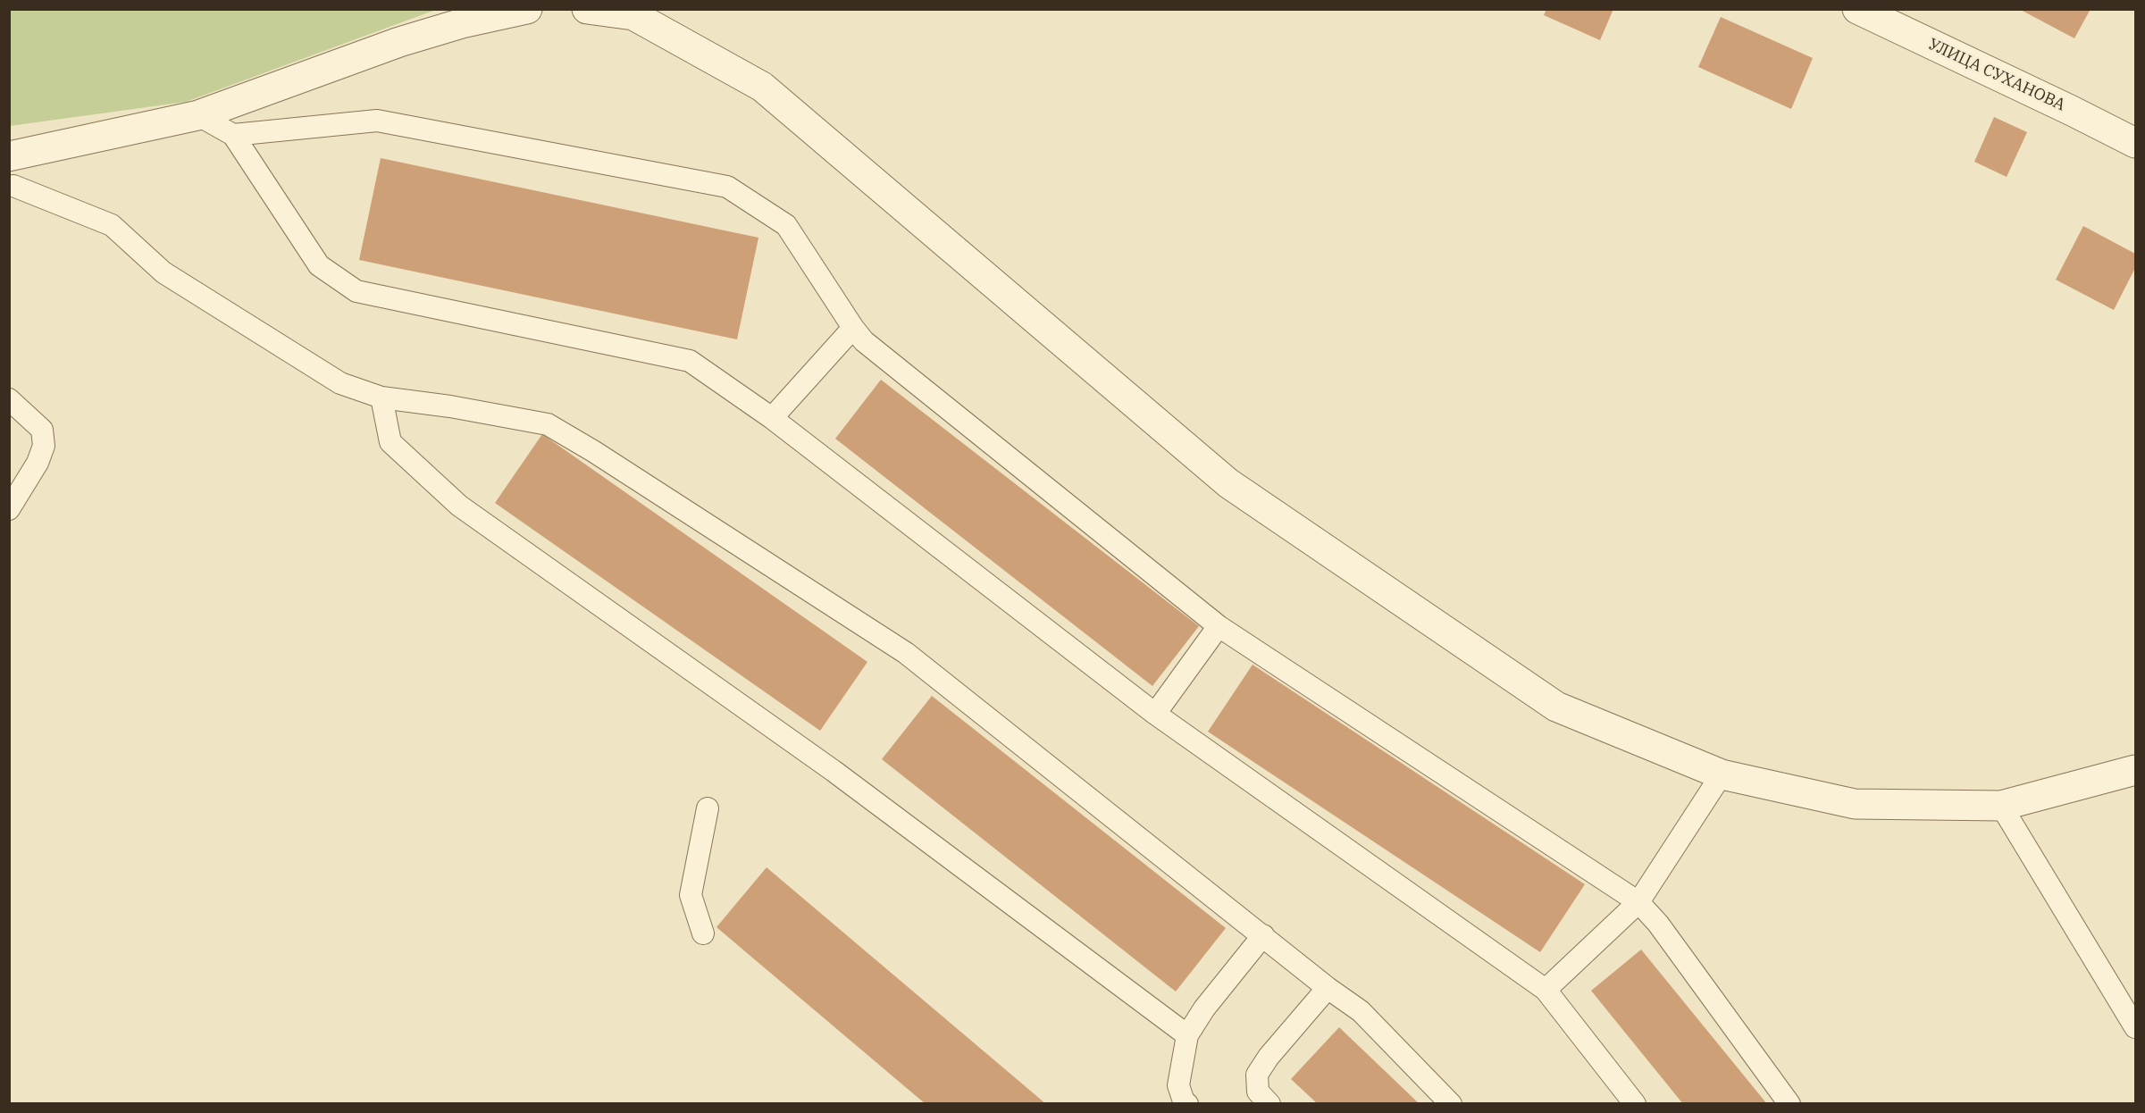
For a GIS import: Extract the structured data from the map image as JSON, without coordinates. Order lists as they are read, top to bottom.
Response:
{
  "streets": {
    "street": ["УЛИЦА СУХАНОВА"]
  }
}
